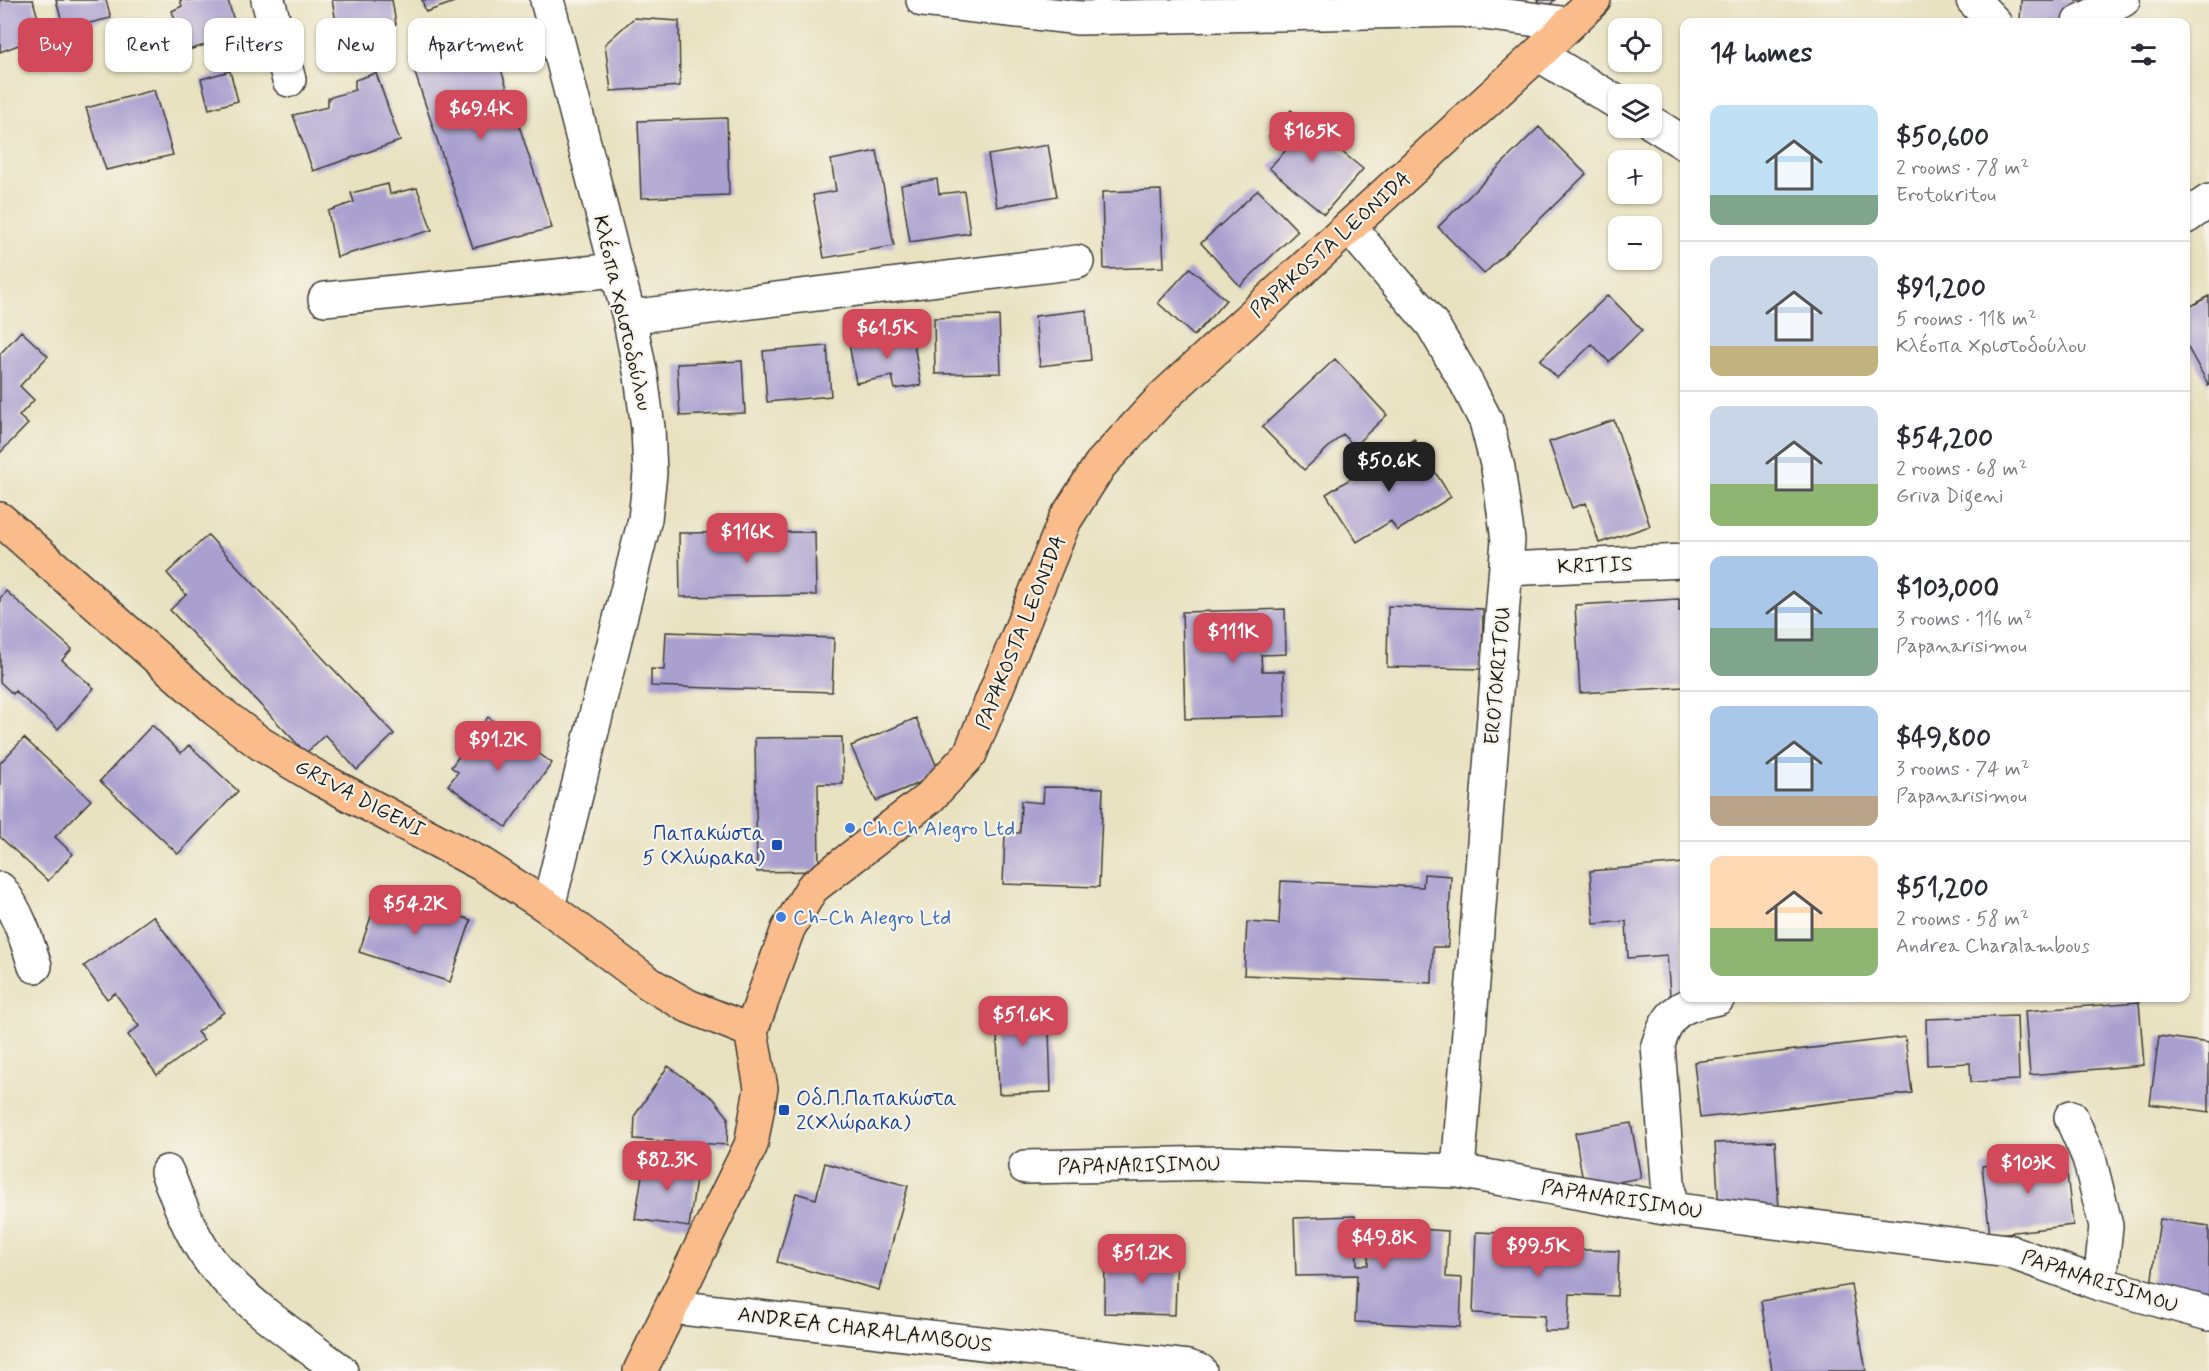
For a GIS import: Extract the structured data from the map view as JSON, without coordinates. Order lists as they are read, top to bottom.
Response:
{
  "streets": {
    "main road": ["PAPAKOSTA LEONIDA", "GRIVA DIGENI"],
    "street": [
      "Κλέοπα Χριστοδούλου",
      "KRITIS",
      "EROTOKRITOU",
      "PAPANARISIMOU",
      "ANDREA CHARALAMBOUS"
    ]
  },
  "crossings": [
    ["PAPAKOSTA LEONIDA", "EROTOKRITOU"],
    ["PAPAKOSTA LEONIDA", "GRIVA DIGENI"],
    ["PAPAKOSTA LEONIDA", "ANDREA CHARALAMBOUS"],
    ["Κλέοπα Χριστοδούλου", "GRIVA DIGENI"],
    ["KRITIS", "EROTOKRITOU"],
    ["EROTOKRITOU", "PAPANARISIMOU"]
  ],
  "places": {
    "other": ["Ch.Ch Alegro Ltd", "Ch-Ch Alegro Ltd"],
    "transit": ["Παπακώστα 5 (Χλώρακα)", "Οδ.Π.Παπακώστα 2(Χλώρακα)"]
  },
  "page": {
    "map_buttons": ["+", "−"],
    "chip": [
      "Buy",
      "Rent",
      "Filters",
      "New",
      "Apartment"
    ],
    "heading": "14 homes",
    "price": [
      "$69.4K",
      "$165K",
      "$61.5K",
      "$50.6K",
      "$116K",
      "$111K",
      "$91.2K",
      "$54.2K",
      "$51.6K",
      "$82.3K",
      "$103K",
      "$49.8K",
      "$99.5K",
      "$51.2K"
    ],
    "list": [
      {
        "name": "$50,600",
        "note": "2 rooms · 78 m² · Erotokritou"
      },
      {
        "name": "$91,200",
        "note": "5 rooms · 118 m² · Κλέοπα Χριστοδούλου"
      },
      {
        "name": "$54,200",
        "note": "2 rooms · 68 m² · Griva Digeni"
      },
      {
        "name": "$103,000",
        "note": "3 rooms · 116 m² · Papanarisimou"
      },
      {
        "name": "$49,800",
        "note": "3 rooms · 74 m² · Papanarisimou"
      },
      {
        "name": "$51,200",
        "note": "2 rooms · 58 m² · Andrea Charalambous"
      }
    ]
  }
}
